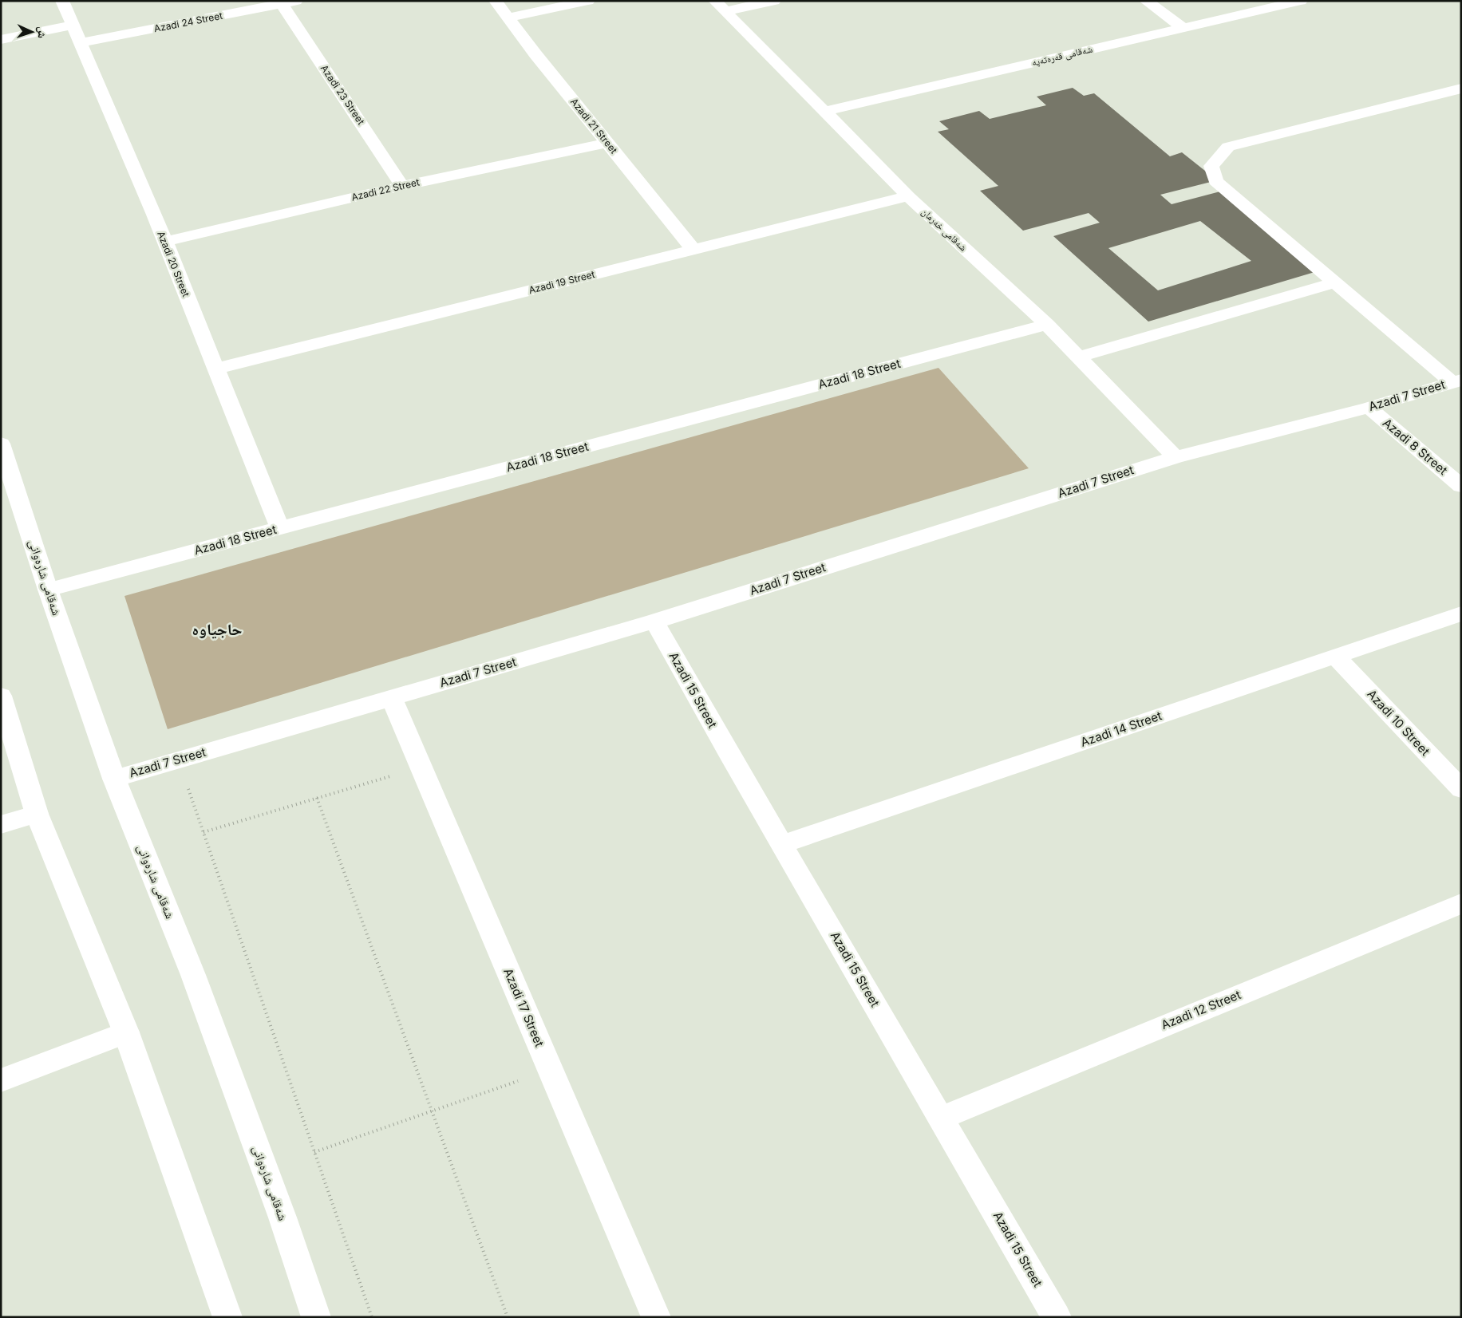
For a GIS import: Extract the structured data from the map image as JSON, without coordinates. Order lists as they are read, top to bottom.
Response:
{
  "streets": {
    "street": [
      "Azadi 24 Street",
      "شەقامی قەرەتەپە",
      "Azadi 23 Street",
      "Azadi 21 Street",
      "Azadi 22 Street",
      "شەقامی خەرمان",
      "Azadi 20 Street",
      "Azadi 19 Street",
      "Azadi 18 Street",
      "Azadi 7 Street",
      "Azadi 8 Street",
      "شەقامی شارەوانی",
      "Azadi 15 Street",
      "Azadi 10 Street",
      "Azadi 14 Street",
      "Azadi 17 Street",
      "Azadi 12 Street"
    ]
  },
  "crossings": [
    ["Azadi 24 Street", "Azadi 23 Street"],
    ["Azadi 24 Street", "Azadi 20 Street"],
    ["شەقامی قەرەتەپە", "شەقامی خەرمان"],
    ["Azadi 23 Street", "Azadi 22 Street"],
    ["Azadi 21 Street", "Azadi 22 Street"],
    ["Azadi 21 Street", "Azadi 19 Street"],
    ["Azadi 22 Street", "Azadi 20 Street"],
    ["شەقامی خەرمان", "Azadi 19 Street"],
    ["شەقامی خەرمان", "Azadi 18 Street"],
    ["شەقامی خەرمان", "Azadi 7 Street"],
    ["Azadi 20 Street", "Azadi 19 Street"],
    ["Azadi 20 Street", "Azadi 18 Street"],
    ["Azadi 18 Street", "شەقامی شارەوانی"],
    ["Azadi 7 Street", "Azadi 8 Street"],
    ["Azadi 7 Street", "شەقامی شارەوانی"],
    ["Azadi 7 Street", "Azadi 15 Street"],
    ["Azadi 7 Street", "Azadi 17 Street"],
    ["Azadi 15 Street", "Azadi 14 Street"],
    ["Azadi 15 Street", "Azadi 12 Street"],
    ["Azadi 10 Street", "Azadi 14 Street"]
  ],
  "districts": ["حاجیاوە"],
  "north": "right"
}
